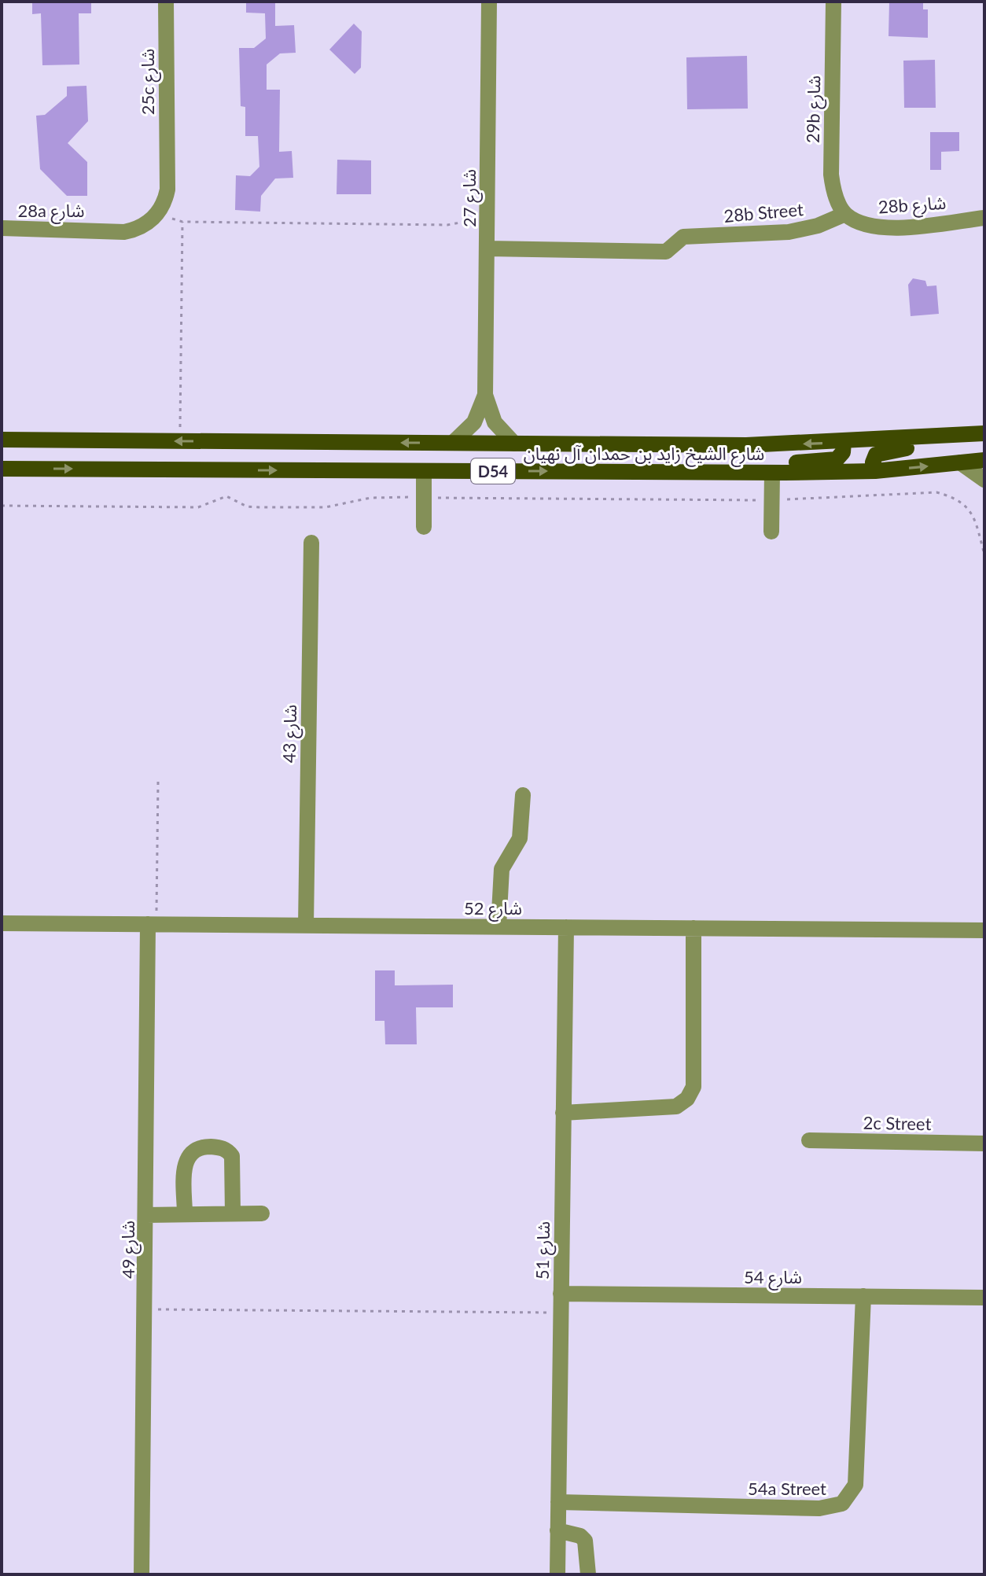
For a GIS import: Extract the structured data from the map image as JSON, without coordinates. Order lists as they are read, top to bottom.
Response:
{
  "streets": {
    "main road": ["شارع الشيخ زايد بن حمدان آل نهيان", "D54"],
    "street": [
      "25c شارع",
      "29b شارع",
      "شارع 27",
      "28b شارع",
      "28a شارع",
      "28b Street",
      "شارع 43",
      "شارع 52",
      "2c Street",
      "شارع 49",
      "شارع 51",
      "شارع 54",
      "54a Street"
    ]
  },
  "crossings": [
    ["25c شارع", "28a شارع"],
    ["29b شارع", "28b شارع"],
    ["29b شارع", "28b Street"],
    ["شارع 27", "28b Street"],
    ["شارع 27", "شارع الشيخ زايد بن حمدان آل نهيان"],
    ["28b شارع", "28b Street"],
    ["شارع 43", "شارع 52"],
    ["شارع 52", "شارع 49"],
    ["شارع 52", "شارع 51"],
    ["شارع 51", "شارع 54"],
    ["شارع 51", "54a Street"],
    ["شارع 54", "54a Street"]
  ]
}
